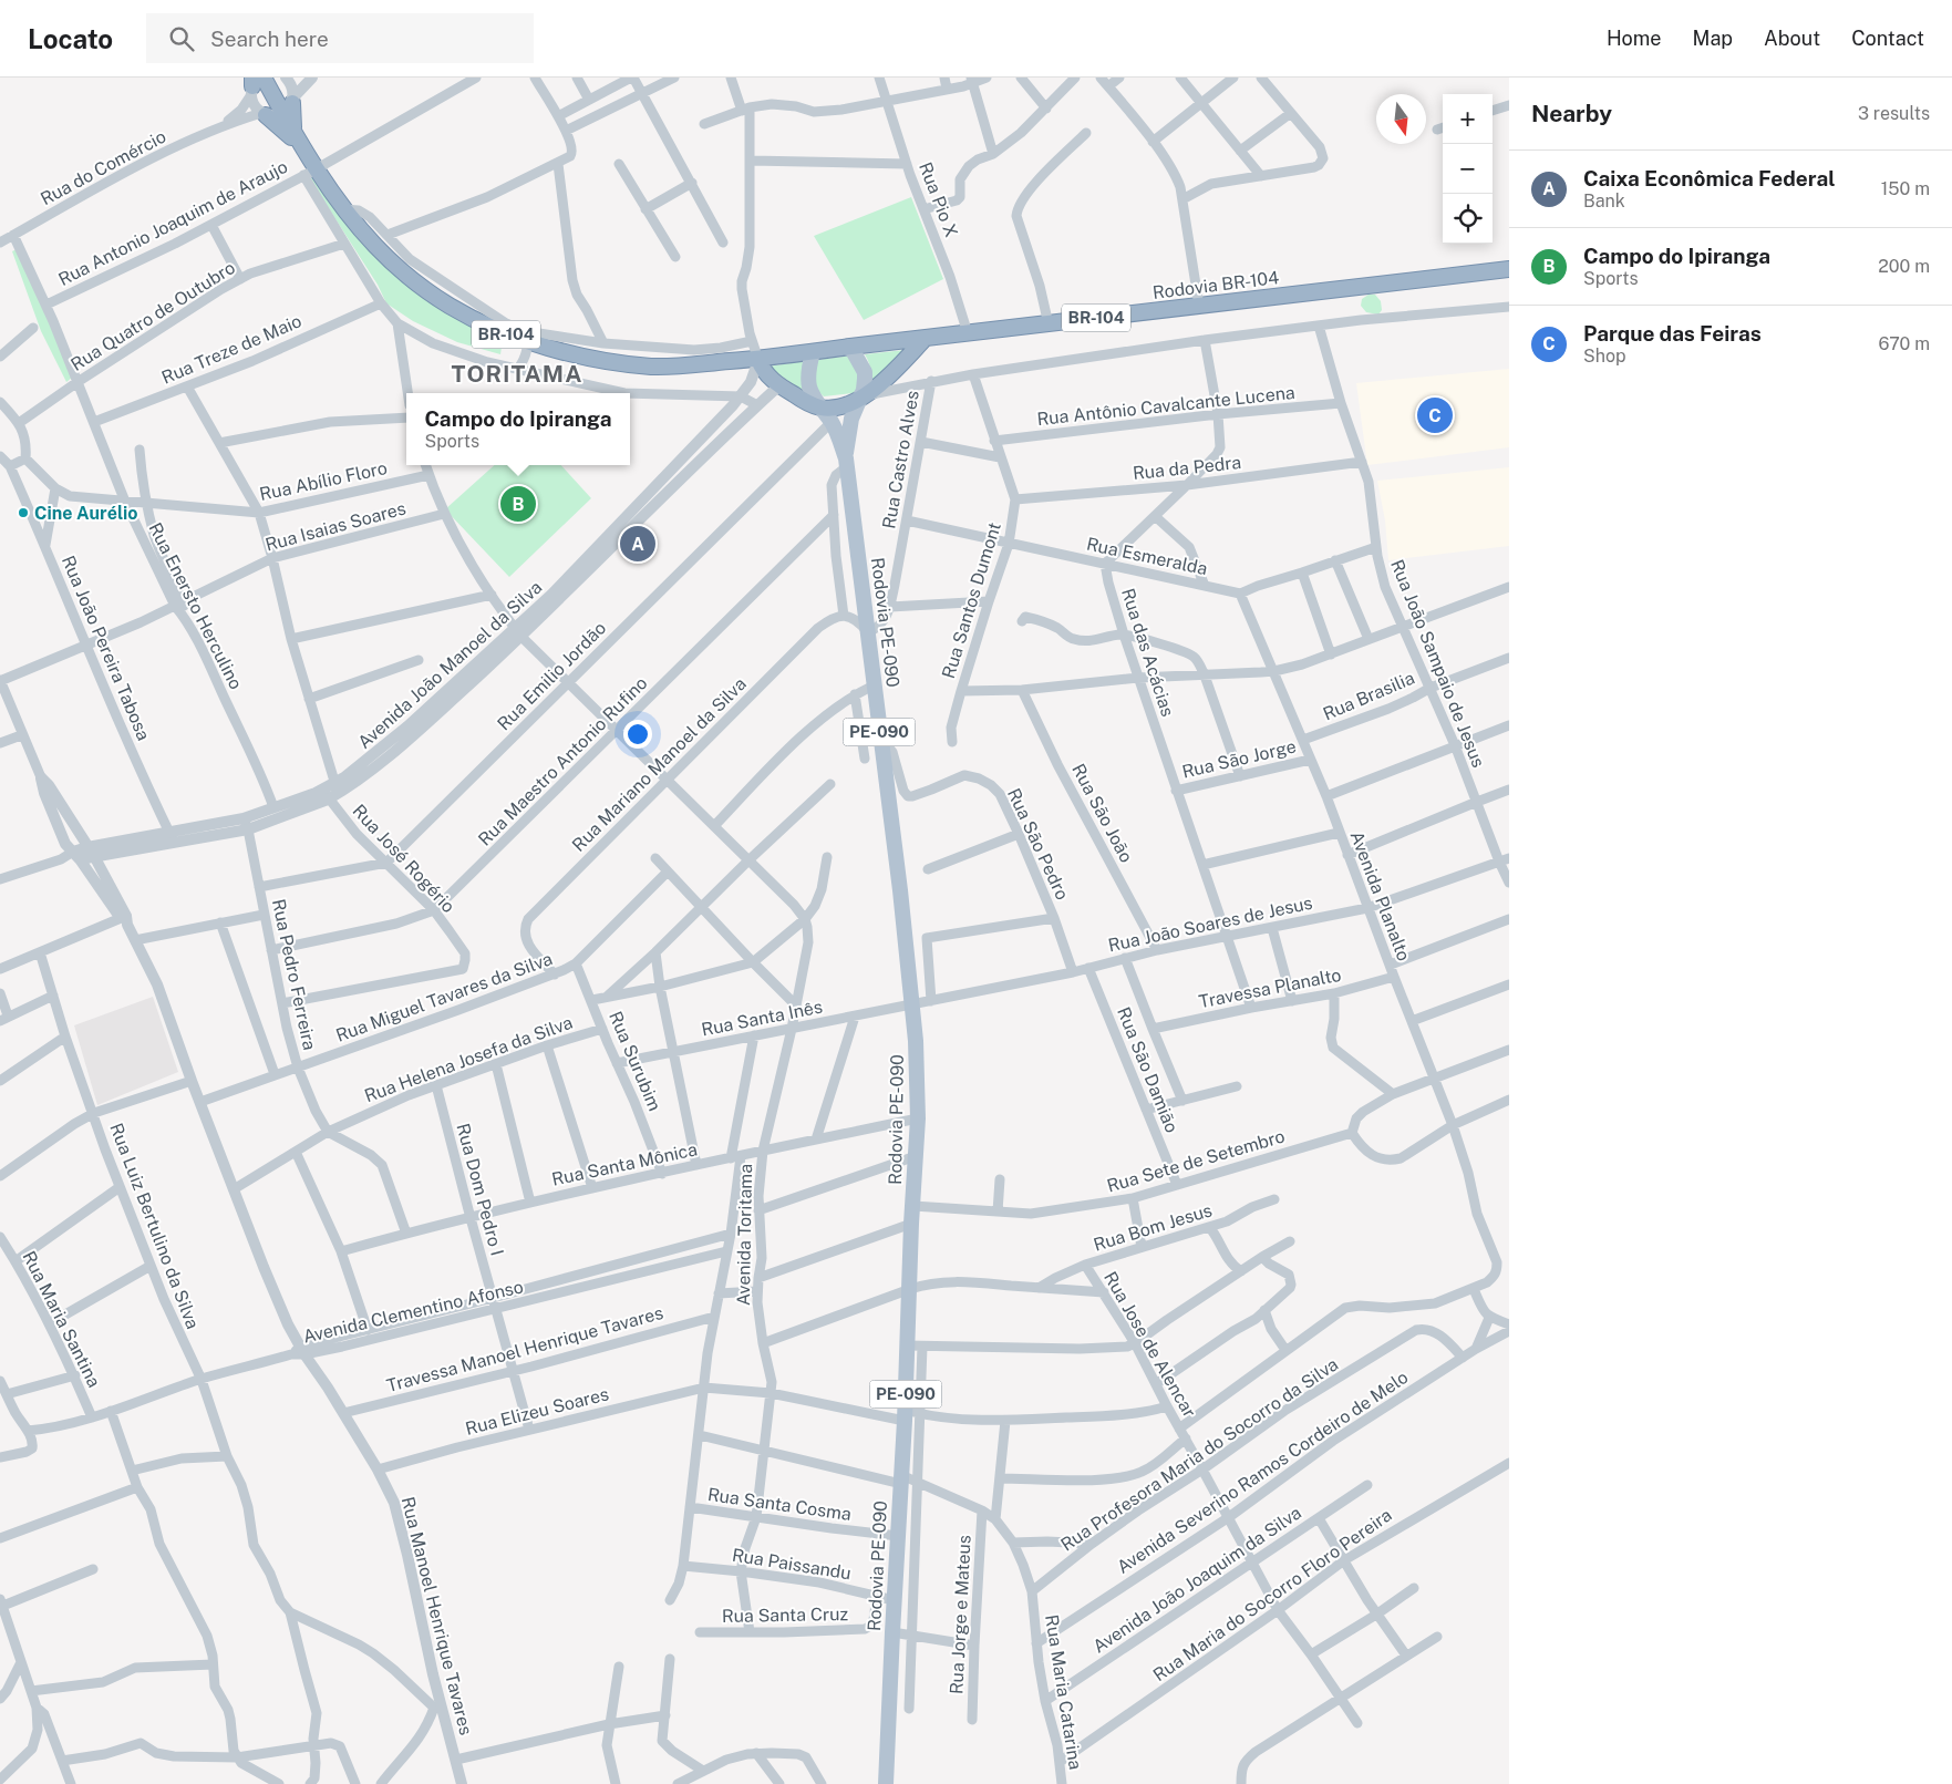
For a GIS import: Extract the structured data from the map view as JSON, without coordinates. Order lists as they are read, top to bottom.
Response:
{
  "streets": {
    "highway": ["Rodovia BR-104", "BR-104"],
    "main road": ["Rodovia PE-090", "PE-090"],
    "street": [
      "Rua do Comércio",
      "Rua Pio X",
      "Rua Antonio Joaquim de Araujo",
      "Rua Quatro de Outubro",
      "Rua Treze de Maio",
      "Rua Antônio Cavalcante Lucena",
      "Rua Castro Alves",
      "Rua da Pedra",
      "Rua Abílio Floro",
      "Rua Isaias Soares",
      "Rua Esmeralda",
      "Rua Santos Dumont",
      "Rua Enersto Herculino",
      "Rua João Pereira Tabosa",
      "Rua das Acácias",
      "Rua João Sampaio de Jesus",
      "Avenida João Manoel da Silva",
      "Rua Emilio Jordão",
      "Rua Brasilia",
      "Rua São Jorge",
      "Rua Maestro Antonio Rufino",
      "Rua Mariano Manoel da Silva",
      "Rua São João",
      "Rua São Pedro",
      "Rua José Rogério",
      "Avenida Planalto",
      "Rua João Soares de Jesus",
      "Rua Pedro Ferreira",
      "Travessa Planalto",
      "Rua Miguel Tavares da Silva",
      "Rua Santa Inês",
      "Rua Helena Josefa da Silva",
      "Rua Surubim",
      "Rua São Damião",
      "Rua Sete de Setembro",
      "Rua Santa Mônica",
      "Rua Dom Pedro I",
      "Rua Luiz Bertulino da Silva",
      "Rua Bom Jesus",
      "Avenida Toritama",
      "Avenida Clementino Afonso",
      "Rua Maria Santina",
      "Rua Jose de Alencar",
      "Travessa Manoel Henrique Tavares",
      "Rua Elizeu Soares",
      "Rua Profesora Maria do Socorro da Silva",
      "Avenida Severino Ramos Cordeiro de Melo",
      "Rua Santa Cosma",
      "Rua Paissandu",
      "Avenida João Joaquim da Silva",
      "Rua Maria do Socorro Floro Pereira",
      "Rua Santa Cruz",
      "Rua Jorge e Mateus",
      "Rua Manoel Henrique Tavares",
      "Rua Maria Catarina"
    ]
  },
  "crossings": [
    ["Rua do Comércio", "Rua Enersto Herculino"],
    ["Rua Pio X", "Rodovia BR-104"],
    ["Rua Antonio Joaquim de Araujo", "Rodovia BR-104"],
    ["Rua Antonio Joaquim de Araujo", "BR-104"],
    ["Rua Antonio Joaquim de Araujo", "Rua Enersto Herculino"],
    ["Rodovia BR-104", "BR-104"],
    ["Rodovia BR-104", "Rodovia PE-090"],
    ["Rodovia BR-104", "Avenida João Manoel da Silva"],
    ["Rua Quatro de Outubro", "Rua Enersto Herculino"],
    ["Rua Treze de Maio", "Rua Enersto Herculino"],
    ["Rua Antônio Cavalcante Lucena", "Rua Santos Dumont"],
    ["Rua Antônio Cavalcante Lucena", "Rua João Sampaio de Jesus"],
    ["Rua Castro Alves", "Rua Esmeralda"],
    ["Rua Castro Alves", "Rodovia PE-090"],
    ["Rua da Pedra", "Rua Santos Dumont"],
    ["Rua da Pedra", "Rua João Sampaio de Jesus"],
    ["Rua Abílio Floro", "Rua Enersto Herculino"],
    ["Rua Isaias Soares", "Rua Enersto Herculino"],
    ["Rua Isaias Soares", "Rua João Pereira Tabosa"],
    ["Rua Esmeralda", "Rua Santos Dumont"],
    ["Rua Esmeralda", "Rua das Acácias"],
    ["Rua Esmeralda", "Avenida Planalto"],
    ["Rua Enersto Herculino", "Avenida João Manoel da Silva"],
    ["Rodovia PE-090", "Rua Emilio Jordão"],
    ["Rodovia PE-090", "Rua São Pedro"],
    ["Rodovia PE-090", "Rua João Soares de Jesus"],
    ["Rodovia PE-090", "Rua Santa Inês"],
    ["Rodovia PE-090", "Rua Sete de Setembro"],
    ["Rodovia PE-090", "Rua Santa Mônica"],
    ["Rodovia PE-090", "Rua Elizeu Soares"],
    ["Rodovia PE-090", "Rua Santa Cosma"],
    ["Rodovia PE-090", "Rua Paissandu"],
    ["Rodovia PE-090", "Rua Maria Catarina"],
    ["Rua João Pereira Tabosa", "Avenida João Manoel da Silva"],
    ["Rua das Acácias", "Rua São Jorge"],
    ["Rua das Acácias", "Rua João Soares de Jesus"],
    ["Rua das Acácias", "Travessa Planalto"],
    ["Rua João Sampaio de Jesus", "Rua Brasilia"],
    ["Rua João Sampaio de Jesus", "Rua João Soares de Jesus"],
    ["Avenida João Manoel da Silva", "Rua José Rogério"],
    ["Avenida João Manoel da Silva", "Rua Pedro Ferreira"],
    ["Rua Emilio Jordão", "Rua José Rogério"],
    ["Rua Brasilia", "Avenida Planalto"],
    ["Rua São Jorge", "Avenida Planalto"],
    ["Rua Maestro Antonio Rufino", "Rua José Rogério"],
    ["Rua Maestro Antonio Rufino", "Rua Pedro Ferreira"],
    ["Rua Mariano Manoel da Silva", "Rua Miguel Tavares da Silva"],
    ["Rua São João", "Rua João Soares de Jesus"],
    ["Rua São Pedro", "Rua João Soares de Jesus"],
    ["Rua José Rogério", "Rua Pedro Ferreira"],
    ["Avenida Planalto", "Rua João Soares de Jesus"],
    ["Avenida Planalto", "Travessa Planalto"],
    ["Rua João Soares de Jesus", "Rua Santa Inês"],
    ["Rua João Soares de Jesus", "Rua São Damião"],
    ["Rua Pedro Ferreira", "Rua Miguel Tavares da Silva"],
    ["Rua Pedro Ferreira", "Rua Helena Josefa da Silva"],
    ["Rua Miguel Tavares da Silva", "Rua Surubim"],
    ["Rua Miguel Tavares da Silva", "Rua Manoel Henrique Tavares"],
    ["Rua Santa Inês", "Rua Surubim"],
    ["Rua Santa Inês", "Avenida Toritama"],
    ["Rua Helena Josefa da Silva", "Rua Surubim"],
    ["Rua Helena Josefa da Silva", "Rua Dom Pedro I"],
    ["Rua Helena Josefa da Silva", "Rua Manoel Henrique Tavares"],
    ["Rua Surubim", "Rua Santa Mônica"],
    ["Rua São Damião", "Rua Sete de Setembro"],
    ["Rua Santa Mônica", "Rua Dom Pedro I"],
    ["Rua Santa Mônica", "Avenida Toritama"],
    ["Rua Dom Pedro I", "Avenida Clementino Afonso"],
    ["Rua Dom Pedro I", "Travessa Manoel Henrique Tavares"],
    ["Rua Dom Pedro I", "Rua Elizeu Soares"],
    ["Rua Bom Jesus", "Rua Jose de Alencar"],
    ["Avenida Toritama", "Avenida Clementino Afonso"],
    ["Avenida Toritama", "Travessa Manoel Henrique Tavares"],
    ["Avenida Toritama", "Rua Elizeu Soares"],
    ["Avenida Toritama", "Rua Santa Cosma"],
    ["Avenida Toritama", "Rua Paissandu"],
    ["Avenida Toritama", "Rua Maria Catarina"],
    ["Avenida Clementino Afonso", "Rua Manoel Henrique Tavares"],
    ["Rua Jose de Alencar", "Rua Elizeu Soares"],
    ["Rua Jose de Alencar", "Rua Profesora Maria do Socorro da Silva"],
    ["Rua Jose de Alencar", "Avenida Severino Ramos Cordeiro de Melo"],
    ["Rua Jose de Alencar", "Avenida João Joaquim da Silva"],
    ["Rua Jose de Alencar", "Rua Maria do Socorro Floro Pereira"],
    ["Travessa Manoel Henrique Tavares", "Rua Manoel Henrique Tavares"],
    ["Rua Elizeu Soares", "Rua Manoel Henrique Tavares"],
    ["Rua Profesora Maria do Socorro da Silva", "Avenida Severino Ramos Cordeiro de Melo"],
    ["Rua Profesora Maria do Socorro da Silva", "Rua Maria Catarina"],
    ["Avenida Severino Ramos Cordeiro de Melo", "Rua Maria Catarina"],
    ["Rua Paissandu", "Rua Santa Cruz"],
    ["Avenida João Joaquim da Silva", "Rua Maria Catarina"],
    ["Rua Maria do Socorro Floro Pereira", "Rua Maria Catarina"],
    ["Rua Jorge e Mateus", "Rua Maria Catarina"]
  ],
  "districts": ["TORITAMA"],
  "places": ["Cine Aurélio"],
  "north": "bottom",
  "page": {
    "header": "Locato",
    "search": "Search here",
    "nav": [
      "Home",
      "Map",
      "About",
      "Contact"
    ],
    "heading": ["Nearby", "3 results"],
    "map_buttons": ["+", "−"],
    "list": [
      {
        "mark": "A",
        "name": "Caixa Econômica Federal",
        "note": "Bank",
        "value": "150 m"
      },
      {
        "mark": "B",
        "name": "Campo do Ipiranga",
        "note": "Sports",
        "value": "200 m"
      },
      {
        "mark": "C",
        "name": "Parque das Feiras",
        "note": "Shop",
        "value": "670 m"
      }
    ],
    "popup": ["Campo do Ipiranga", "Sports"],
    "pins": ["C", "B", "A"]
  }
}
